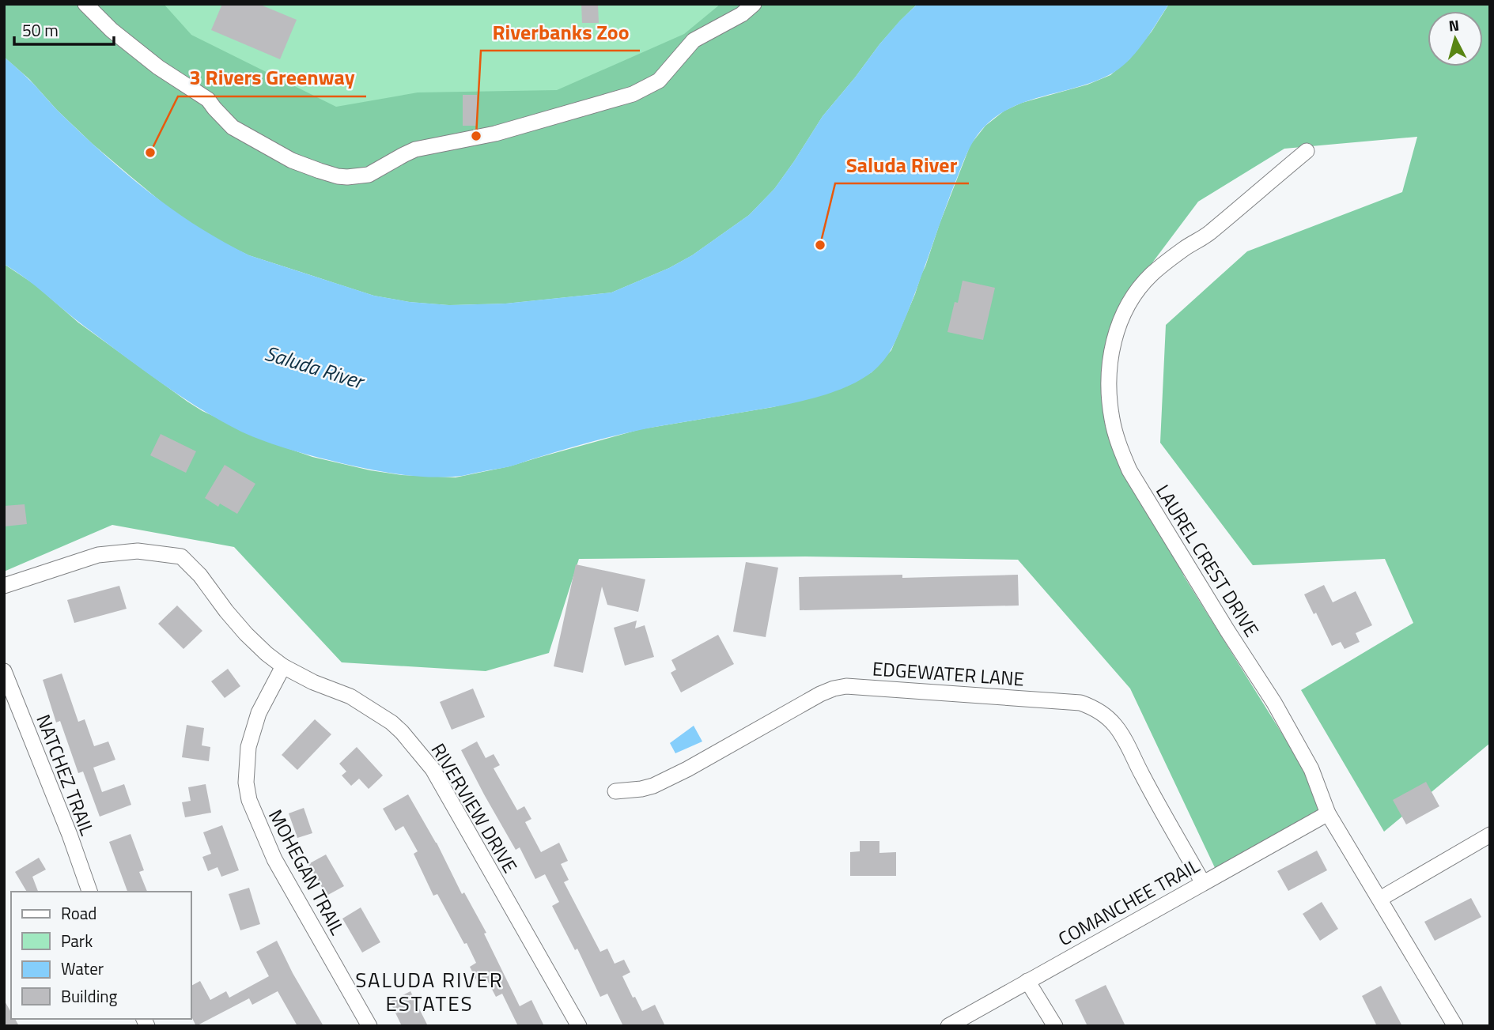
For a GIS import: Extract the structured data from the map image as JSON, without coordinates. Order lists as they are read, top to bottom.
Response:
{
  "streets": {
    "street": [
      "LAUREL CREST DRIVE",
      "EDGEWATER LANE",
      "NATCHEZ TRAIL",
      "RIVERVIEW DRIVE",
      "MOHEGAN TRAIL",
      "COMANCHEE TRAIL"
    ]
  },
  "crossings": [
    ["LAUREL CREST DRIVE", "COMANCHEE TRAIL"],
    ["EDGEWATER LANE", "COMANCHEE TRAIL"],
    ["RIVERVIEW DRIVE", "MOHEGAN TRAIL"]
  ],
  "districts": ["SALUDA RIVER ESTATES"],
  "water": ["Saluda River"],
  "places": ["Riverbanks Zoo", "3 Rivers Greenway", "Saluda River"],
  "legend": [
    "Road",
    "Park",
    "Water",
    "Building"
  ],
  "scale_bar": "50 m",
  "north": "top"
}
